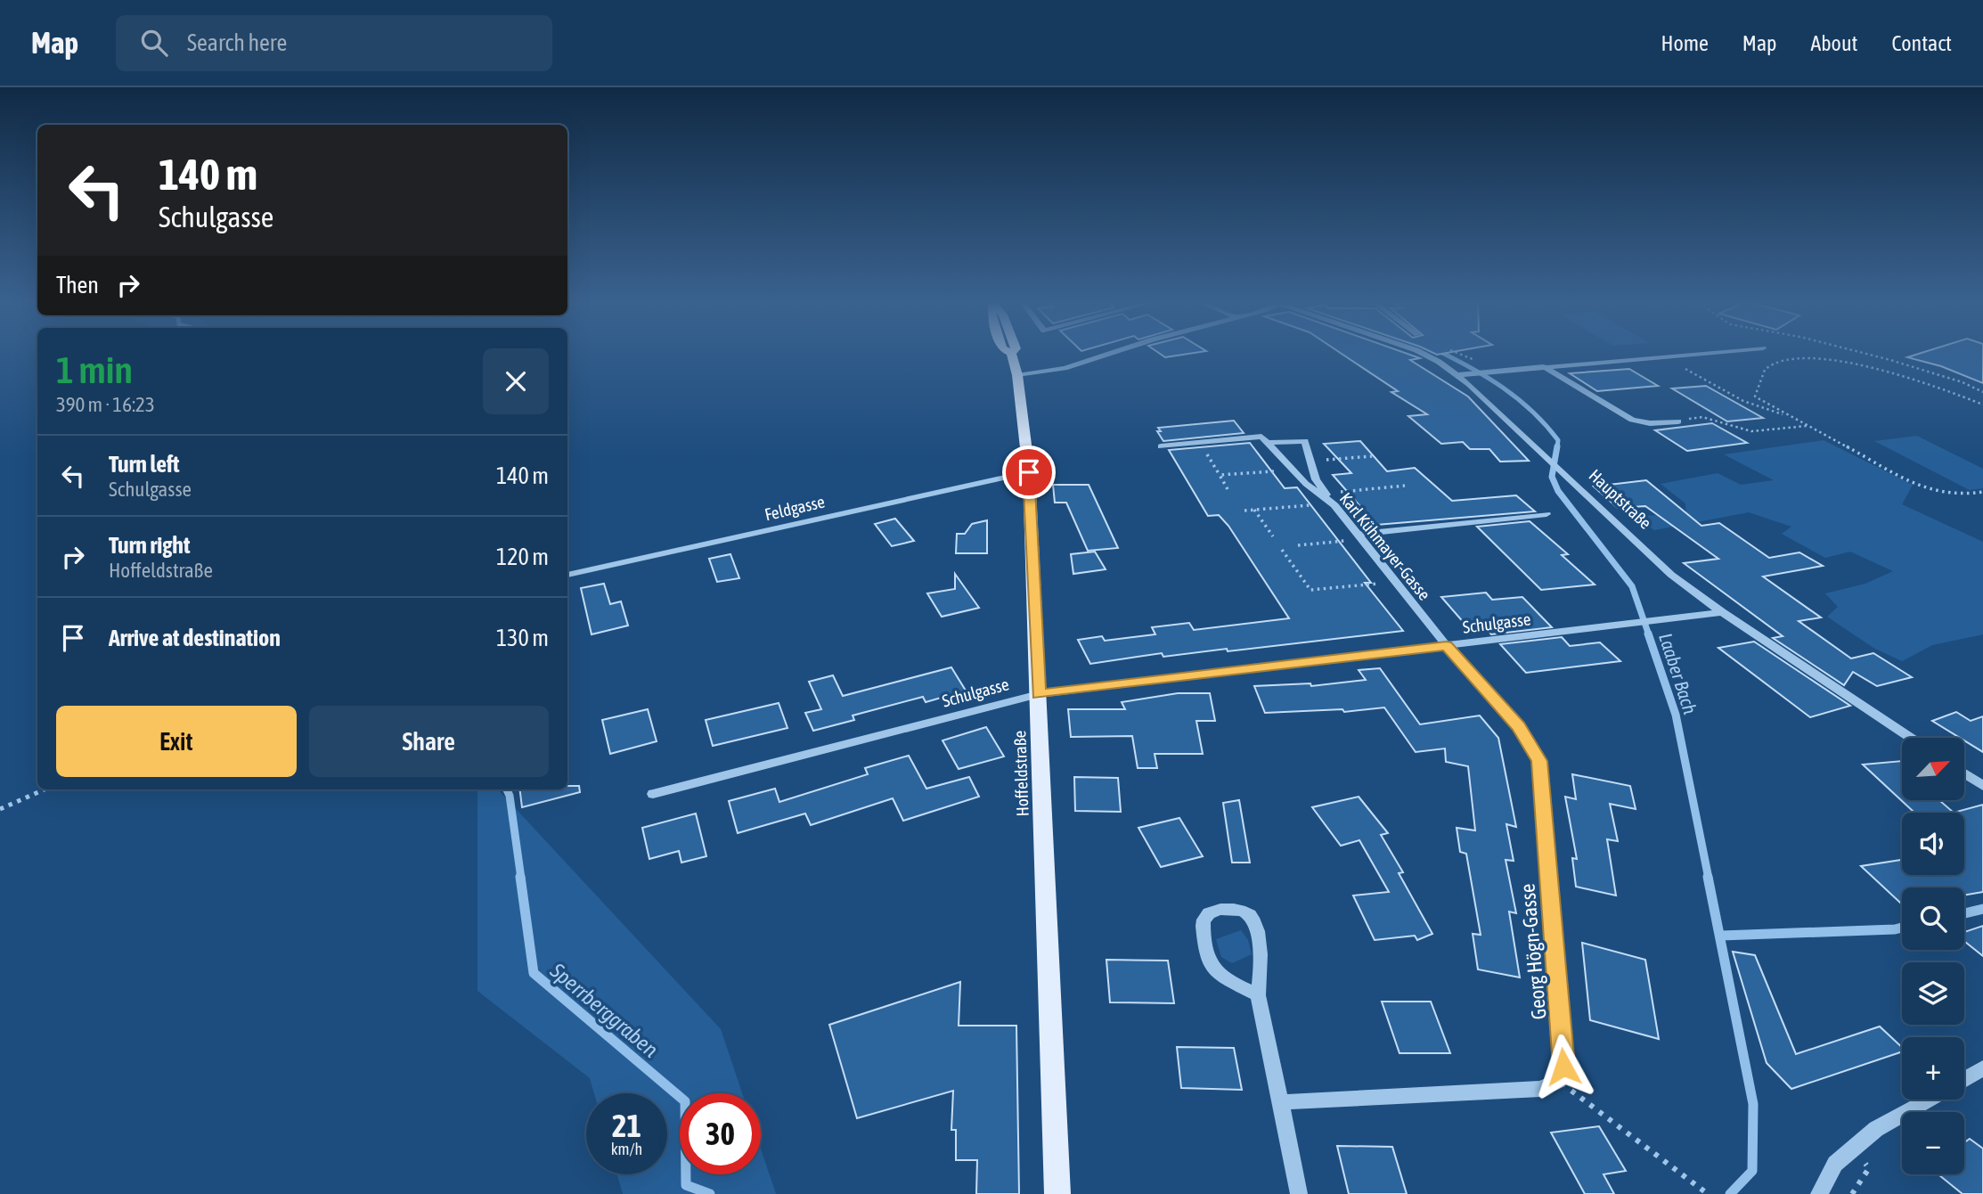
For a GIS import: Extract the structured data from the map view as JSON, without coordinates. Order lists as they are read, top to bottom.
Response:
{
  "streets": {
    "main road": ["Hoffeldstraße"],
    "street": [
      "Hauptstraße",
      "Feldgasse",
      "Karl Kühmayer-Gasse",
      "Schulgasse",
      "Georg Högn-Gasse"
    ]
  },
  "crossings": [
    ["Hauptstraße", "Schulgasse"],
    ["Feldgasse", "Hoffeldstraße"],
    ["Karl Kühmayer-Gasse", "Schulgasse"],
    ["Karl Kühmayer-Gasse", "Georg Högn-Gasse"],
    ["Schulgasse", "Hoffeldstraße"],
    ["Schulgasse", "Georg Högn-Gasse"]
  ],
  "water": ["Laaber Bach", "Sperrberggraben"],
  "north": "top right",
  "page": {
    "header": "Map",
    "search": "Search here",
    "nav": [
      "Home",
      "Map",
      "About",
      "Contact"
    ],
    "turn": ["140 m", "Schulgasse"],
    "then": "Then",
    "heading": ["1 min", "390 m · 16:23"],
    "list": [
      {
        "name": "Turn left",
        "note": "Schulgasse",
        "value": "140 m"
      },
      {
        "name": "Turn right",
        "note": "Hoffeldstraße",
        "value": "120 m"
      },
      {
        "name": "Arrive at destination",
        "value": "130 m"
      }
    ],
    "buttons": ["Exit", "Share"],
    "map_buttons": ["+", "−"],
    "speed": "21 km/h",
    "limit": "30"
  }
}
